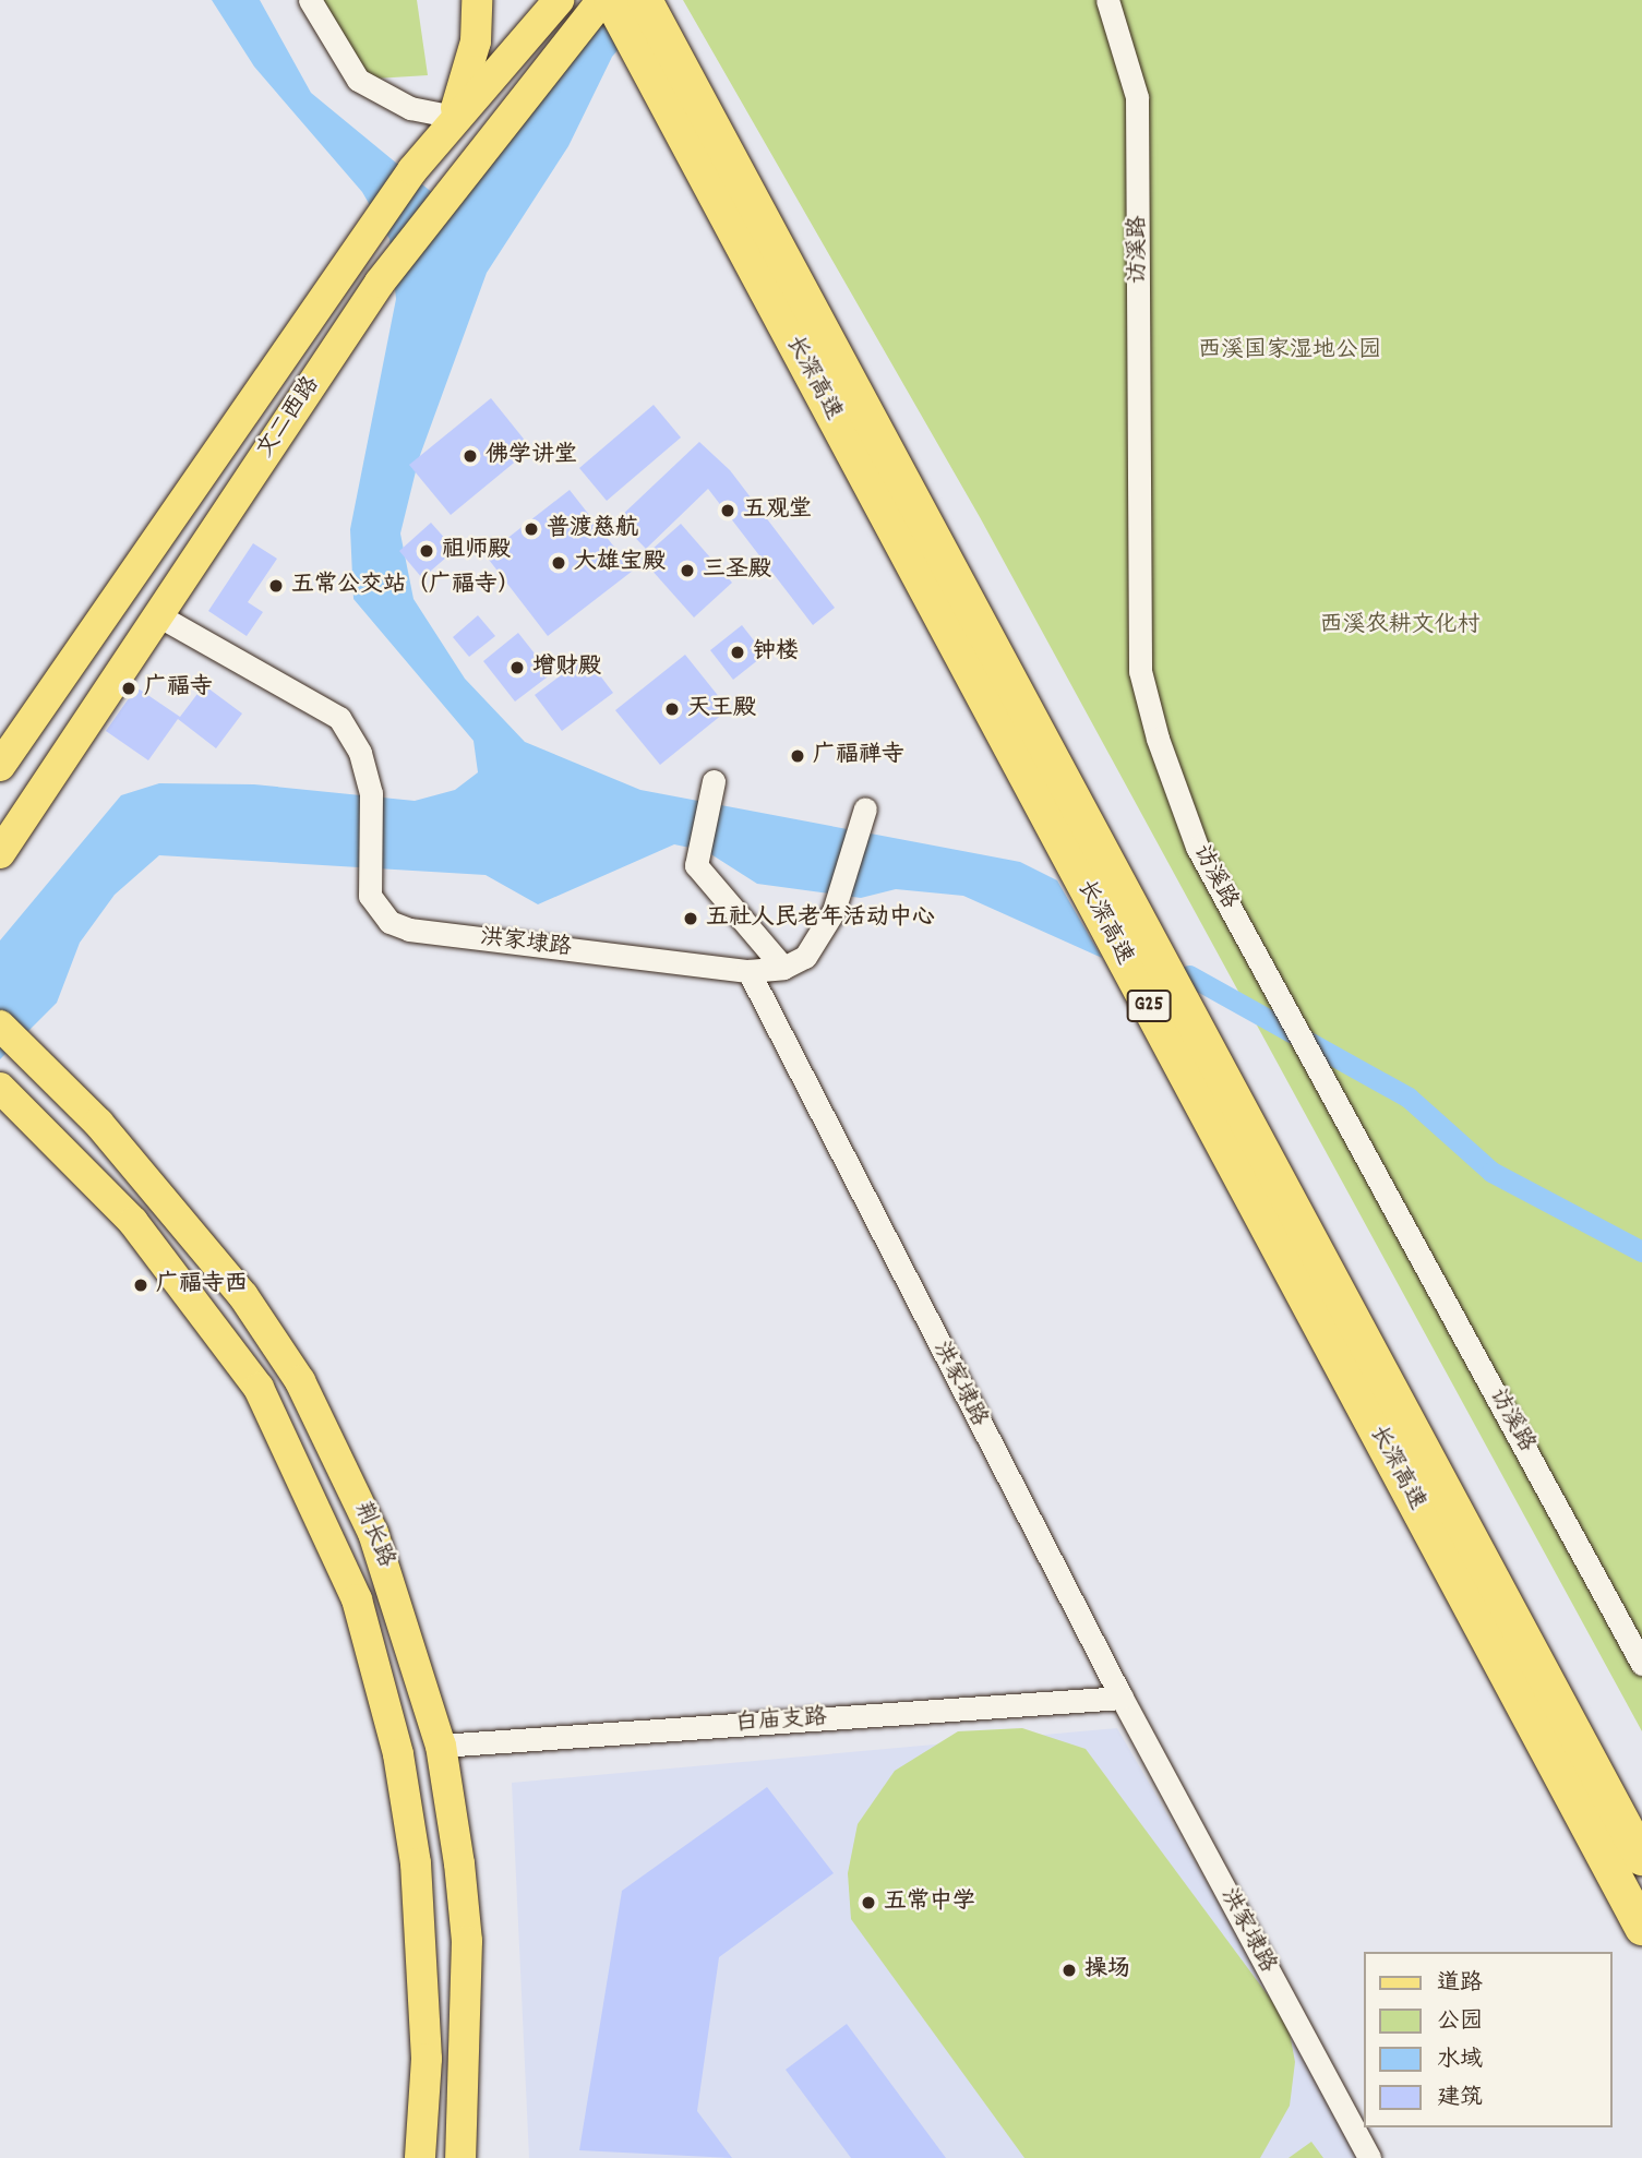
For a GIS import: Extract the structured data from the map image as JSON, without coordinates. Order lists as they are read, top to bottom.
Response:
{
  "streets": {
    "highway": ["长深高速", "G25"],
    "main road": ["文二西路", "荆长路"],
    "street": ["访溪路", "洪家埭路", "白庙支路"]
  },
  "crossings": [
    ["文二西路", "洪家埭路"],
    ["洪家埭路", "白庙支路"],
    ["荆长路", "白庙支路"]
  ],
  "parks": ["西溪国家湿地公园", "西溪农耕文化村"],
  "places": [
    "佛学讲堂",
    "五观堂",
    "普渡慈航",
    "祖师殿",
    "大雄宝殿",
    "三圣殿",
    "五常公交站（广福寺）",
    "钟楼",
    "增财殿",
    "广福寺",
    "天王殿",
    "广福禅寺",
    "五社人民老年活动中心",
    "广福寺西",
    "五常中学",
    "操场"
  ],
  "legend": [
    "道路",
    "公园",
    "水域",
    "建筑"
  ]
}
